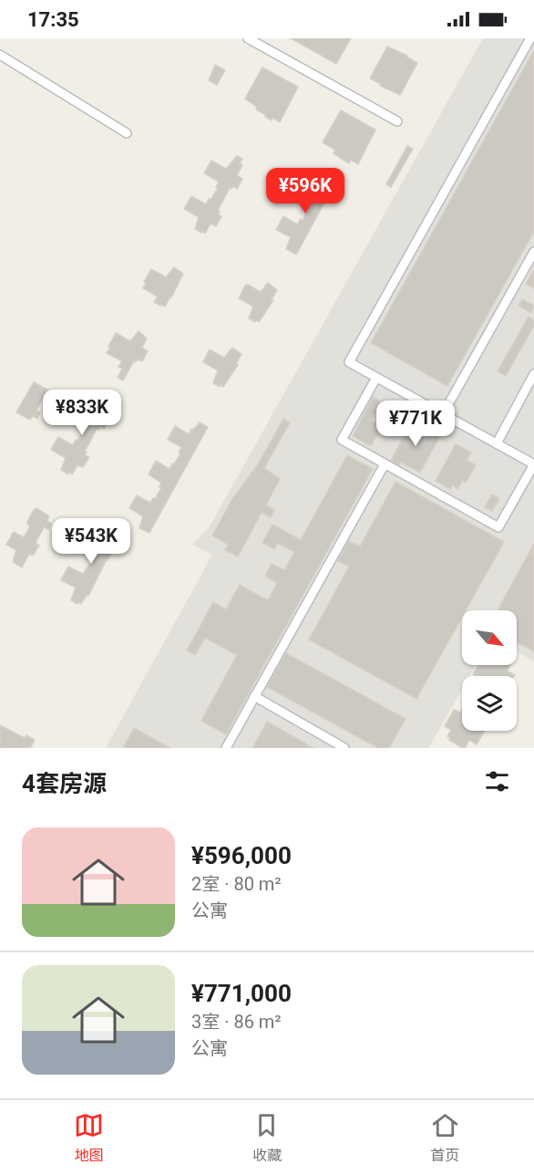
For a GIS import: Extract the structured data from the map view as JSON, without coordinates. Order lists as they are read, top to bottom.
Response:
{
  "north": "bottom right",
  "page": {
    "status": "17:35",
    "price": [
      "¥596K",
      "¥833K",
      "¥771K",
      "¥543K"
    ],
    "heading": "4套房源",
    "list": [
      {
        "name": "¥596,000",
        "note": "2室 · 80 m² · 公寓"
      },
      {
        "name": "¥771,000",
        "note": "3室 · 86 m² · 公寓"
      }
    ],
    "tabs": ["地图", "收藏", "首页"]
  }
}
